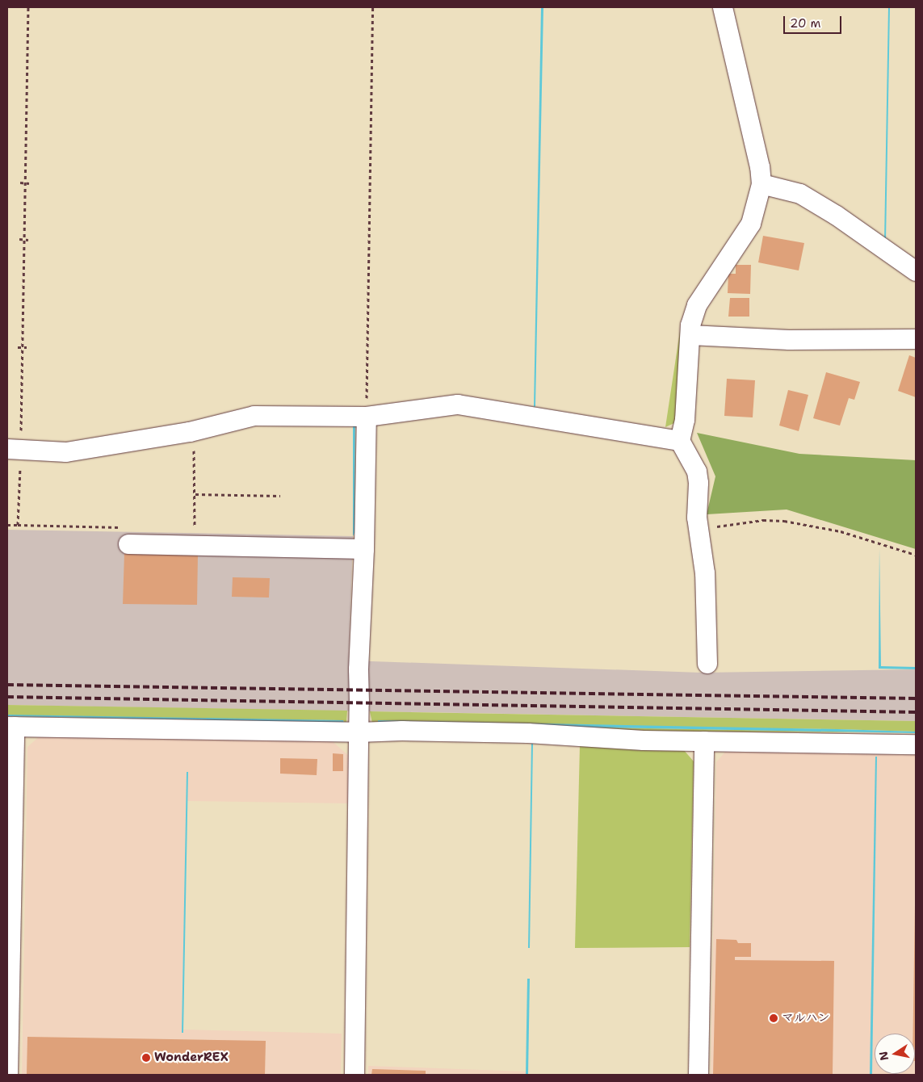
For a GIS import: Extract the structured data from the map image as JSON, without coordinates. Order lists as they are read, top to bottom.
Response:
{
  "places": ["マルハン", "WonderREX"],
  "scale_bar": "20 m",
  "north": "left"
}
